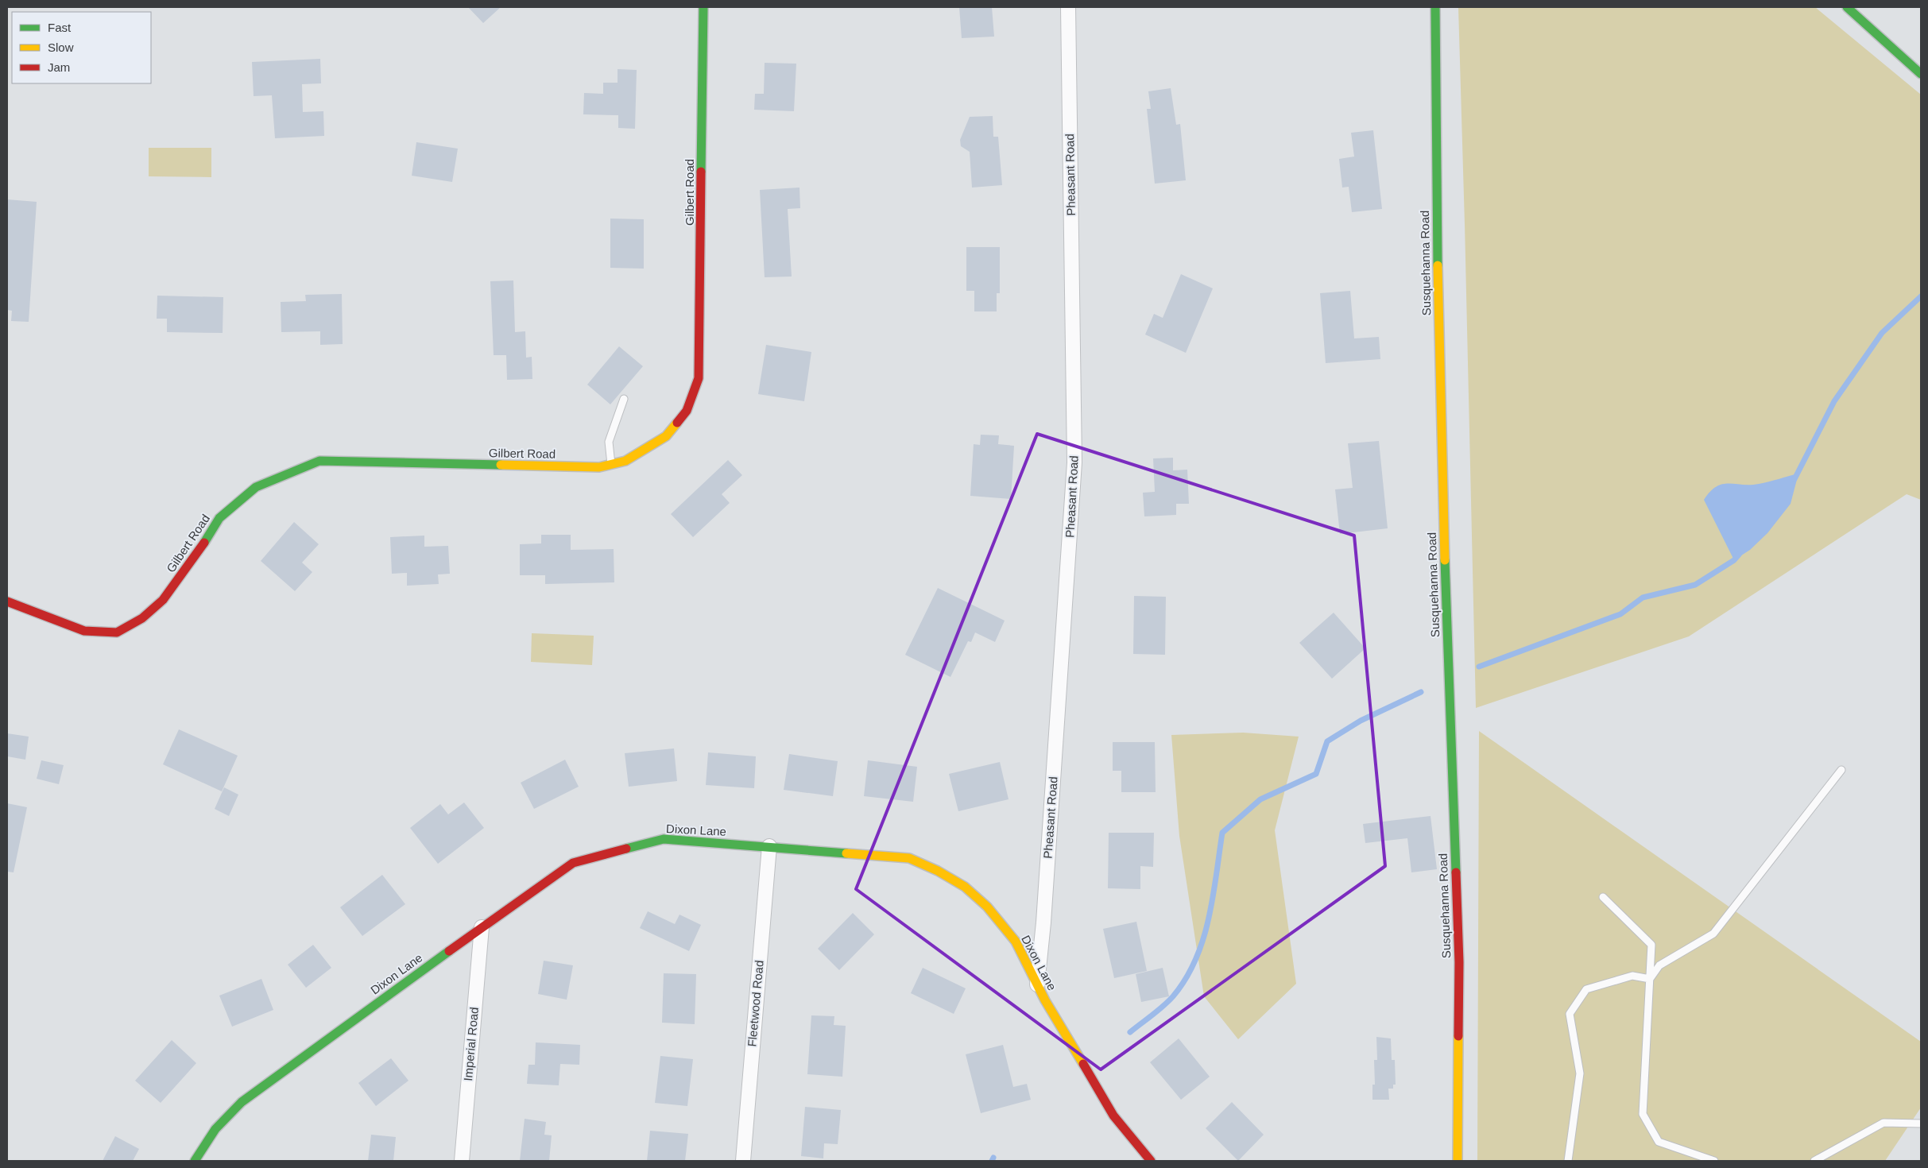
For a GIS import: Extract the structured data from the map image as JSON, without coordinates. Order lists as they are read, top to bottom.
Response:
{
  "streets": {
    "street": [
      "Pheasant Road",
      "Gilbert Road",
      "Susquehanna Road",
      "Dixon Lane",
      "Fleetwood Road",
      "Imperial Road"
    ]
  },
  "crossings": [
    ["Pheasant Road", "Dixon Lane"],
    ["Dixon Lane", "Fleetwood Road"],
    ["Dixon Lane", "Imperial Road"]
  ],
  "legend": ["Fast", "Slow", "Jam"]
}
